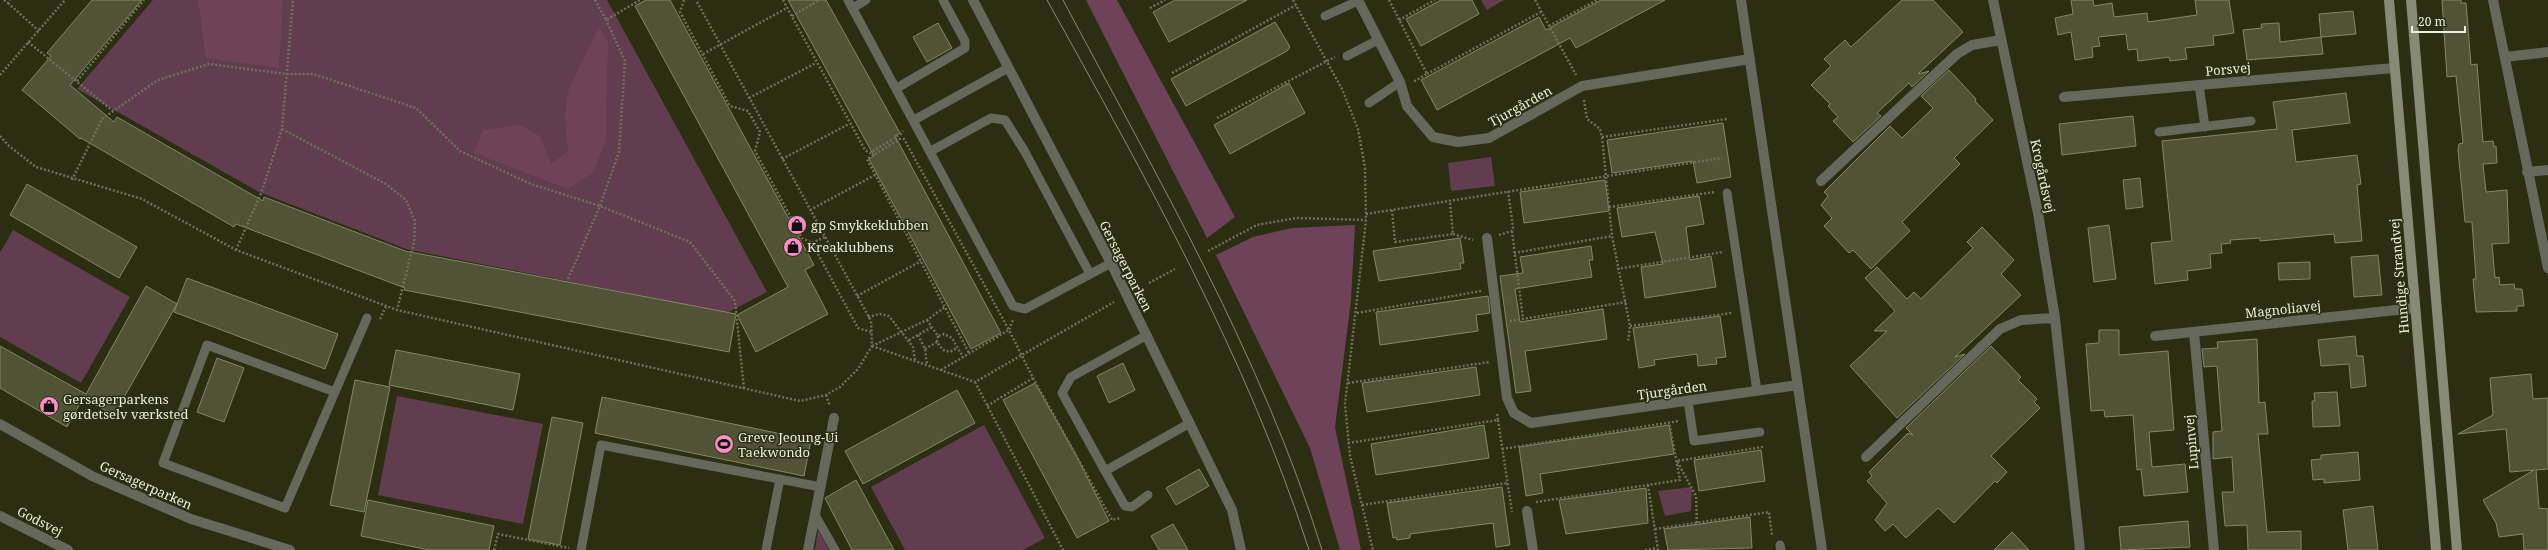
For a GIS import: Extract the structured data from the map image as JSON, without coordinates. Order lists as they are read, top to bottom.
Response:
{
  "streets": {
    "main road": ["Hundige Strandvej"],
    "street": [
      "Porsvej",
      "Tjurgården",
      "Krogårdsvej",
      "Gersagerparken",
      "Magnoliavej",
      "Lupinvej",
      "Godsvej"
    ]
  },
  "crossings": [
    ["Porsvej", "Hundige Strandvej"],
    ["Hundige Strandvej", "Magnoliavej"],
    ["Magnoliavej", "Lupinvej"]
  ],
  "places": {
    "shop": ["gp Smykkeklubben", "Kreaklubbens", "Gersagerparkens gørdetselv værksted"],
    "sports": ["Greve Jeoung-Ui Taekwondo"]
  },
  "scale_bar": "20 m"
}
